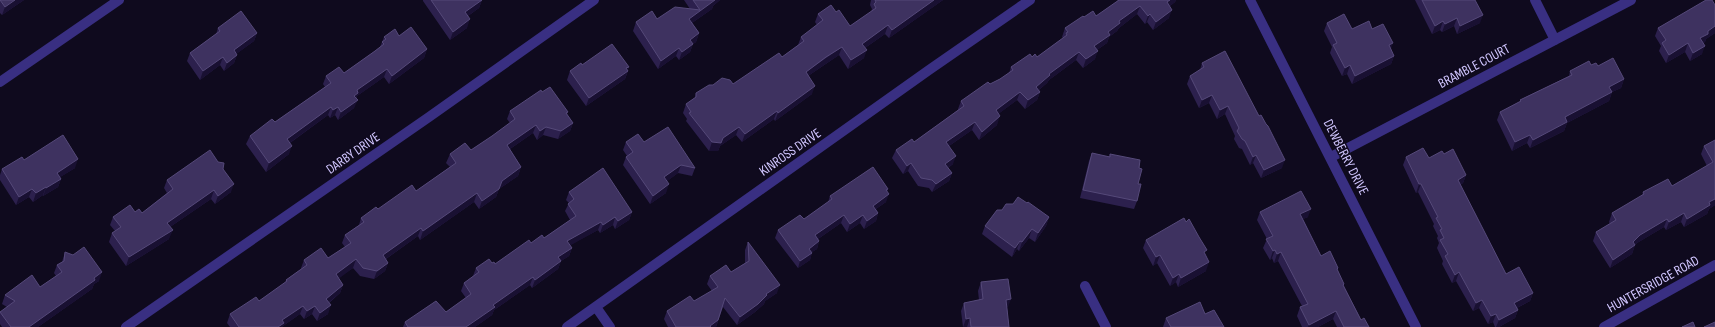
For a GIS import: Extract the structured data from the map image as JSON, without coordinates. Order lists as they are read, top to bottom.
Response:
{
  "streets": {
    "street": [
      "BRAMBLE COURT",
      "KINROSS DRIVE",
      "DARBY DRIVE",
      "DEWBERRY DRIVE",
      "HUNTERSRIDGE ROAD"
    ]
  },
  "crossings": [
    ["BRAMBLE COURT", "DEWBERRY DRIVE"]
  ]
}
